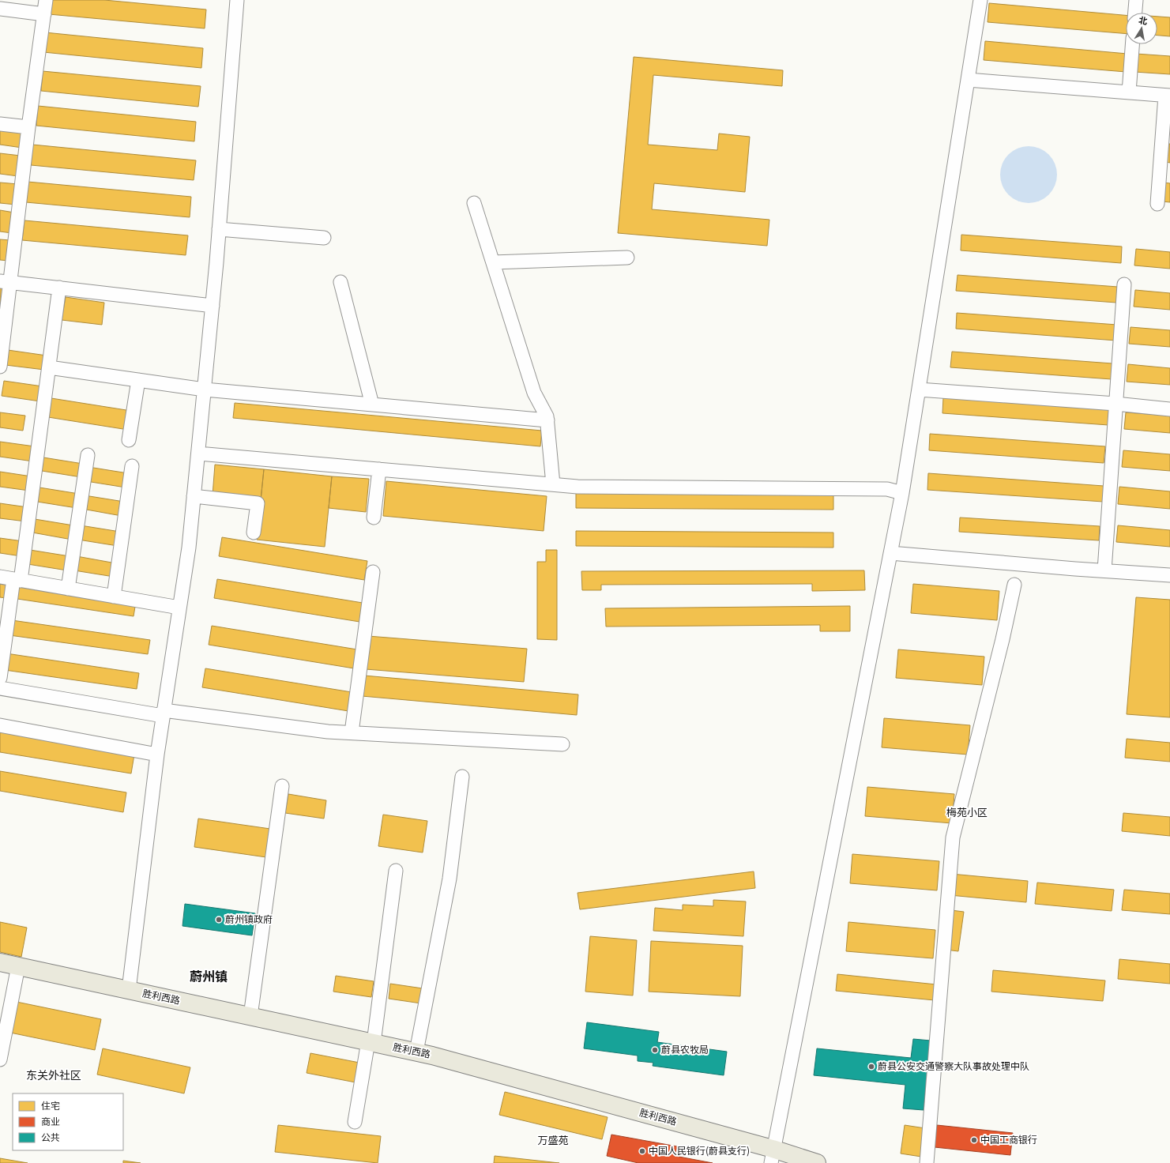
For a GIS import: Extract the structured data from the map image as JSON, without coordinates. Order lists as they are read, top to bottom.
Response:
{
  "streets": {
    "main road": ["胜利西路"]
  },
  "districts": [
    "梅苑小区",
    "蔚州镇",
    "东关外社区",
    "万盛苑"
  ],
  "places": [
    "蔚州镇政府",
    "蔚县农牧局",
    "蔚县公安交通警察大队事故处理中队",
    "中国工商银行",
    "中国人民银行(蔚县支行)"
  ],
  "legend": ["住宅", "商业", "公共"],
  "north": "top"
}
